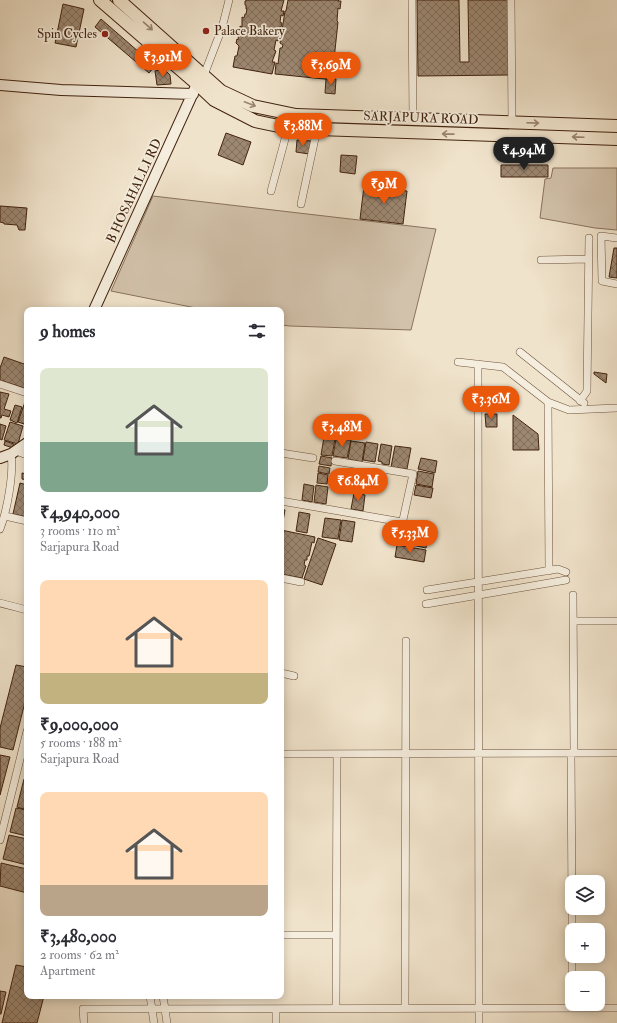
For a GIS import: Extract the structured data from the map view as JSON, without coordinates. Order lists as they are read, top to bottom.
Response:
{
  "streets": {
    "main road": ["SARJAPURA ROAD"],
    "street": ["B HOSAHALLI RD"]
  },
  "crossings": [
    ["SARJAPURA ROAD", "B HOSAHALLI RD"]
  ],
  "places": ["Palace Bakery", "Spin Cycles"],
  "page": {
    "price": [
      "₹3.91M",
      "₹3.69M",
      "₹3.88M",
      "₹4.94M",
      "₹9M",
      "₹3.36M",
      "₹3.48M",
      "₹6.84M",
      "₹5.33M"
    ],
    "heading": "9 homes",
    "list": [
      {
        "name": "₹4,940,000",
        "note": "3 rooms · 110 m² · Sarjapura Road"
      },
      {
        "name": "₹9,000,000",
        "note": "5 rooms · 188 m² · Sarjapura Road"
      },
      {
        "name": "₹3,480,000",
        "note": "2 rooms · 62 m² · Apartment"
      }
    ],
    "map_buttons": ["+", "−"]
  }
}
